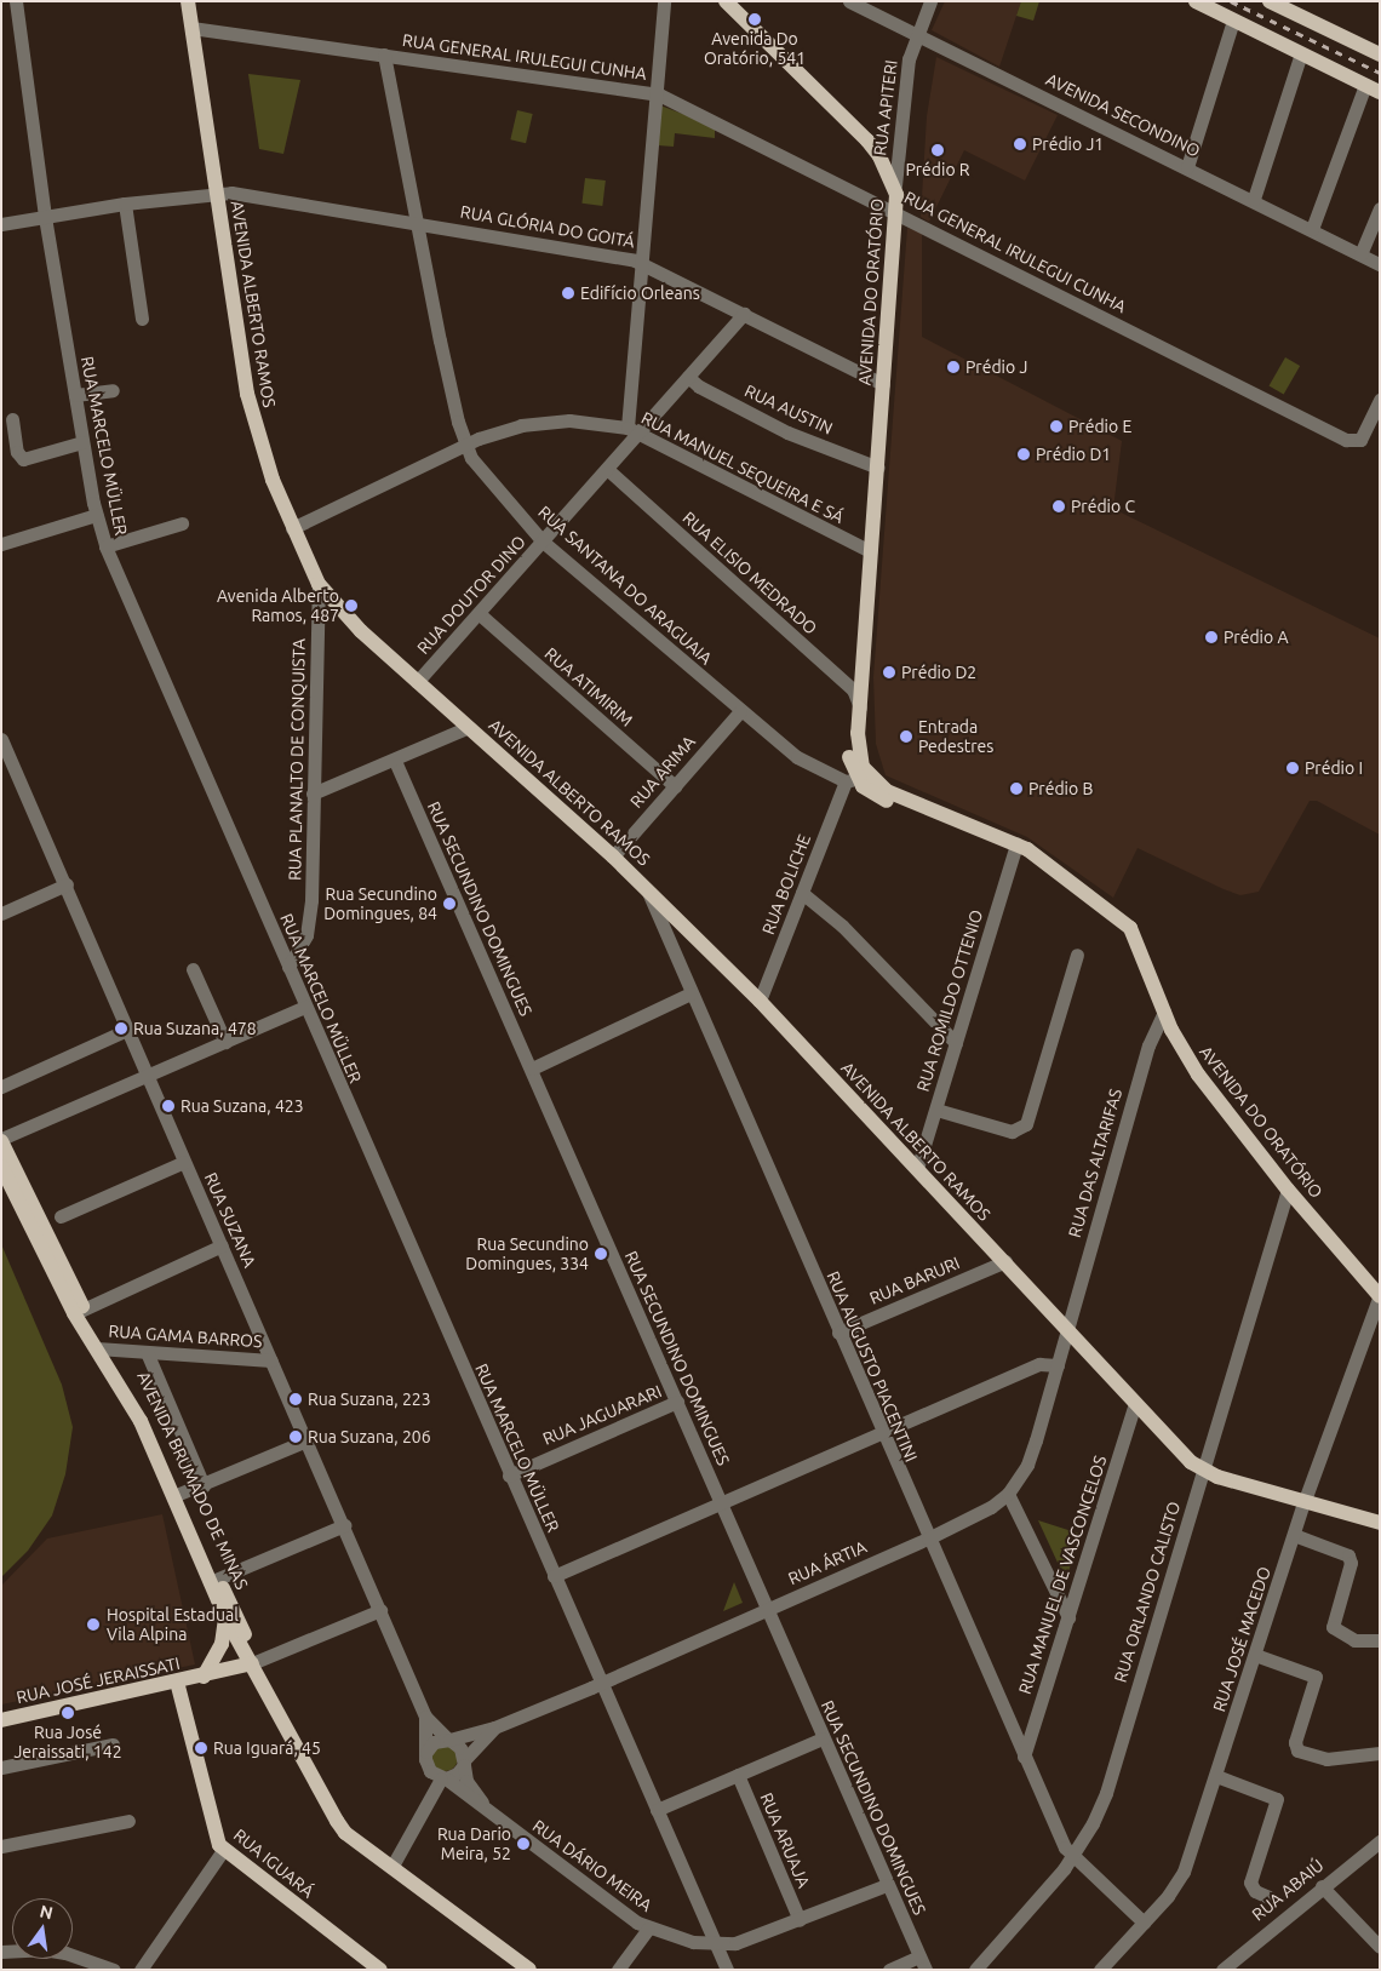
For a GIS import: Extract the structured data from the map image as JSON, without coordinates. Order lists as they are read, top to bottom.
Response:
{
  "streets": {
    "main road": [
      "AVENIDA DO ORATÓRIO",
      "AVENIDA ALBERTO RAMOS",
      "AVENIDA BRUMADO DE MINAS",
      "RUA JOSÉ JERAISSATI",
      "RUA IGUARÁ"
    ],
    "street": [
      "RUA GENERAL IRULEGUI CUNHA",
      "RUA APITERI",
      "AVENIDA SECONDINO",
      "RUA GLÓRIA DO GOITÁ",
      "RUA AUSTIN",
      "RUA MARCELO MÜLLER",
      "RUA MANUEL SEQUEIRA E SÁ",
      "RUA ELISIO MEDRADO",
      "RUA SANTANA DO ARAGUAIA",
      "RUA DOUTOR DINO",
      "RUA ATIMIRIM",
      "RUA PLANALTO DE CONQUISTA",
      "RUA ARIMA",
      "RUA BOLICHE",
      "RUA SECUNDINO DOMINGUES",
      "RUA ROMILDO OTTENIO",
      "RUA DAS ALTARIFAS",
      "RUA SUZANA",
      "RUA BARURI",
      "RUA GAMA BARROS",
      "RUA AUGUSTO PIACENTINI",
      "RUA JAGUARARI",
      "RUA ÁRTIA",
      "RUA MANUEL DE VASCONCELOS",
      "RUA ORLANDO CALISTO",
      "RUA JOSÉ MACEDO",
      "RUA ARUAJA",
      "RUA DÁRIO MEIRA",
      "RUA ABAIÚ"
    ]
  },
  "crossings": [
    ["RUA GENERAL IRULEGUI CUNHA", "AVENIDA DO ORATÓRIO"],
    ["RUA GENERAL IRULEGUI CUNHA", "AVENIDA ALBERTO RAMOS"],
    ["RUA GENERAL IRULEGUI CUNHA", "RUA SANTANA DO ARAGUAIA"],
    ["RUA APITERI", "AVENIDA SECONDINO"],
    ["RUA APITERI", "AVENIDA DO ORATÓRIO"],
    ["RUA GLÓRIA DO GOITÁ", "AVENIDA DO ORATÓRIO"],
    ["RUA GLÓRIA DO GOITÁ", "AVENIDA ALBERTO RAMOS"],
    ["RUA GLÓRIA DO GOITÁ", "RUA MARCELO MÜLLER"],
    ["RUA GLÓRIA DO GOITÁ", "RUA SANTANA DO ARAGUAIA"],
    ["RUA GLÓRIA DO GOITÁ", "RUA DOUTOR DINO"],
    ["AVENIDA DO ORATÓRIO", "RUA AUSTIN"],
    ["AVENIDA DO ORATÓRIO", "RUA MANUEL SEQUEIRA E SÁ"],
    ["AVENIDA DO ORATÓRIO", "RUA ELISIO MEDRADO"],
    ["AVENIDA DO ORATÓRIO", "RUA SANTANA DO ARAGUAIA"],
    ["AVENIDA DO ORATÓRIO", "RUA BOLICHE"],
    ["AVENIDA DO ORATÓRIO", "RUA ROMILDO OTTENIO"],
    ["AVENIDA DO ORATÓRIO", "RUA DAS ALTARIFAS"],
    ["AVENIDA DO ORATÓRIO", "RUA ORLANDO CALISTO"],
    ["AVENIDA DO ORATÓRIO", "RUA JOSÉ MACEDO"],
    ["AVENIDA ALBERTO RAMOS", "RUA MANUEL SEQUEIRA E SÁ"],
    ["AVENIDA ALBERTO RAMOS", "RUA DOUTOR DINO"],
    ["AVENIDA ALBERTO RAMOS", "RUA PLANALTO DE CONQUISTA"],
    ["AVENIDA ALBERTO RAMOS", "RUA ARIMA"],
    ["AVENIDA ALBERTO RAMOS", "RUA BOLICHE"],
    ["AVENIDA ALBERTO RAMOS", "RUA ROMILDO OTTENIO"],
    ["AVENIDA ALBERTO RAMOS", "RUA DAS ALTARIFAS"],
    ["AVENIDA ALBERTO RAMOS", "RUA BARURI"],
    ["AVENIDA ALBERTO RAMOS", "RUA AUGUSTO PIACENTINI"],
    ["AVENIDA ALBERTO RAMOS", "RUA ÁRTIA"],
    ["AVENIDA ALBERTO RAMOS", "RUA MANUEL DE VASCONCELOS"],
    ["AVENIDA ALBERTO RAMOS", "RUA ORLANDO CALISTO"],
    ["RUA AUSTIN", "RUA DOUTOR DINO"],
    ["RUA MARCELO MÜLLER", "RUA PLANALTO DE CONQUISTA"],
    ["RUA MARCELO MÜLLER", "RUA JAGUARARI"],
    ["RUA MARCELO MÜLLER", "RUA ÁRTIA"],
    ["RUA MARCELO MÜLLER", "RUA DÁRIO MEIRA"],
    ["RUA MANUEL SEQUEIRA E SÁ", "RUA SANTANA DO ARAGUAIA"],
    ["RUA MANUEL SEQUEIRA E SÁ", "RUA DOUTOR DINO"],
    ["RUA ELISIO MEDRADO", "RUA DOUTOR DINO"],
    ["RUA SANTANA DO ARAGUAIA", "RUA DOUTOR DINO"],
    ["RUA SANTANA DO ARAGUAIA", "RUA ARIMA"],
    ["RUA SANTANA DO ARAGUAIA", "RUA BOLICHE"],
    ["RUA DOUTOR DINO", "RUA ATIMIRIM"],
    ["RUA ATIMIRIM", "RUA ARIMA"],
    ["RUA SECUNDINO DOMINGUES", "RUA JAGUARARI"],
    ["RUA SECUNDINO DOMINGUES", "RUA ÁRTIA"],
    ["RUA SECUNDINO DOMINGUES", "RUA DÁRIO MEIRA"],
    ["RUA DAS ALTARIFAS", "RUA ÁRTIA"],
    ["RUA SUZANA", "RUA GAMA BARROS"],
    ["RUA SUZANA", "RUA ÁRTIA"],
    ["RUA SUZANA", "RUA DÁRIO MEIRA"],
    ["RUA BARURI", "RUA AUGUSTO PIACENTINI"],
    ["RUA GAMA BARROS", "AVENIDA BRUMADO DE MINAS"],
    ["RUA AUGUSTO PIACENTINI", "RUA ÁRTIA"],
    ["RUA AUGUSTO PIACENTINI", "RUA MANUEL DE VASCONCELOS"],
    ["RUA AUGUSTO PIACENTINI", "RUA ORLANDO CALISTO"],
    ["AVENIDA BRUMADO DE MINAS", "RUA JOSÉ JERAISSATI"],
    ["RUA ÁRTIA", "RUA DÁRIO MEIRA"],
    ["RUA JOSÉ JERAISSATI", "RUA IGUARÁ"],
    ["RUA ARUAJA", "RUA DÁRIO MEIRA"]
  ],
  "places": [
    "Avenida Do Oratório, 541",
    "Prédio J1",
    "Prédio R",
    "Edifício Orleans",
    "Prédio J",
    "Prédio E",
    "Prédio D1",
    "Prédio C",
    "Avenida Alberto Ramos, 487",
    "Prédio A",
    "Prédio D2",
    "Entrada Pedestres",
    "Prédio I",
    "Prédio B",
    "Rua Secundino Domingues, 84",
    "Rua Suzana, 478",
    "Rua Suzana, 423",
    "Rua Secundino Domingues, 334",
    "Rua Suzana, 223",
    "Rua Suzana, 206",
    "Hospital Estadual Vila Alpina",
    "Rua José Jeraissati, 142",
    "Rua Iguará, 45",
    "Rua Dario Meira, 52"
  ],
  "north": "top"
}
